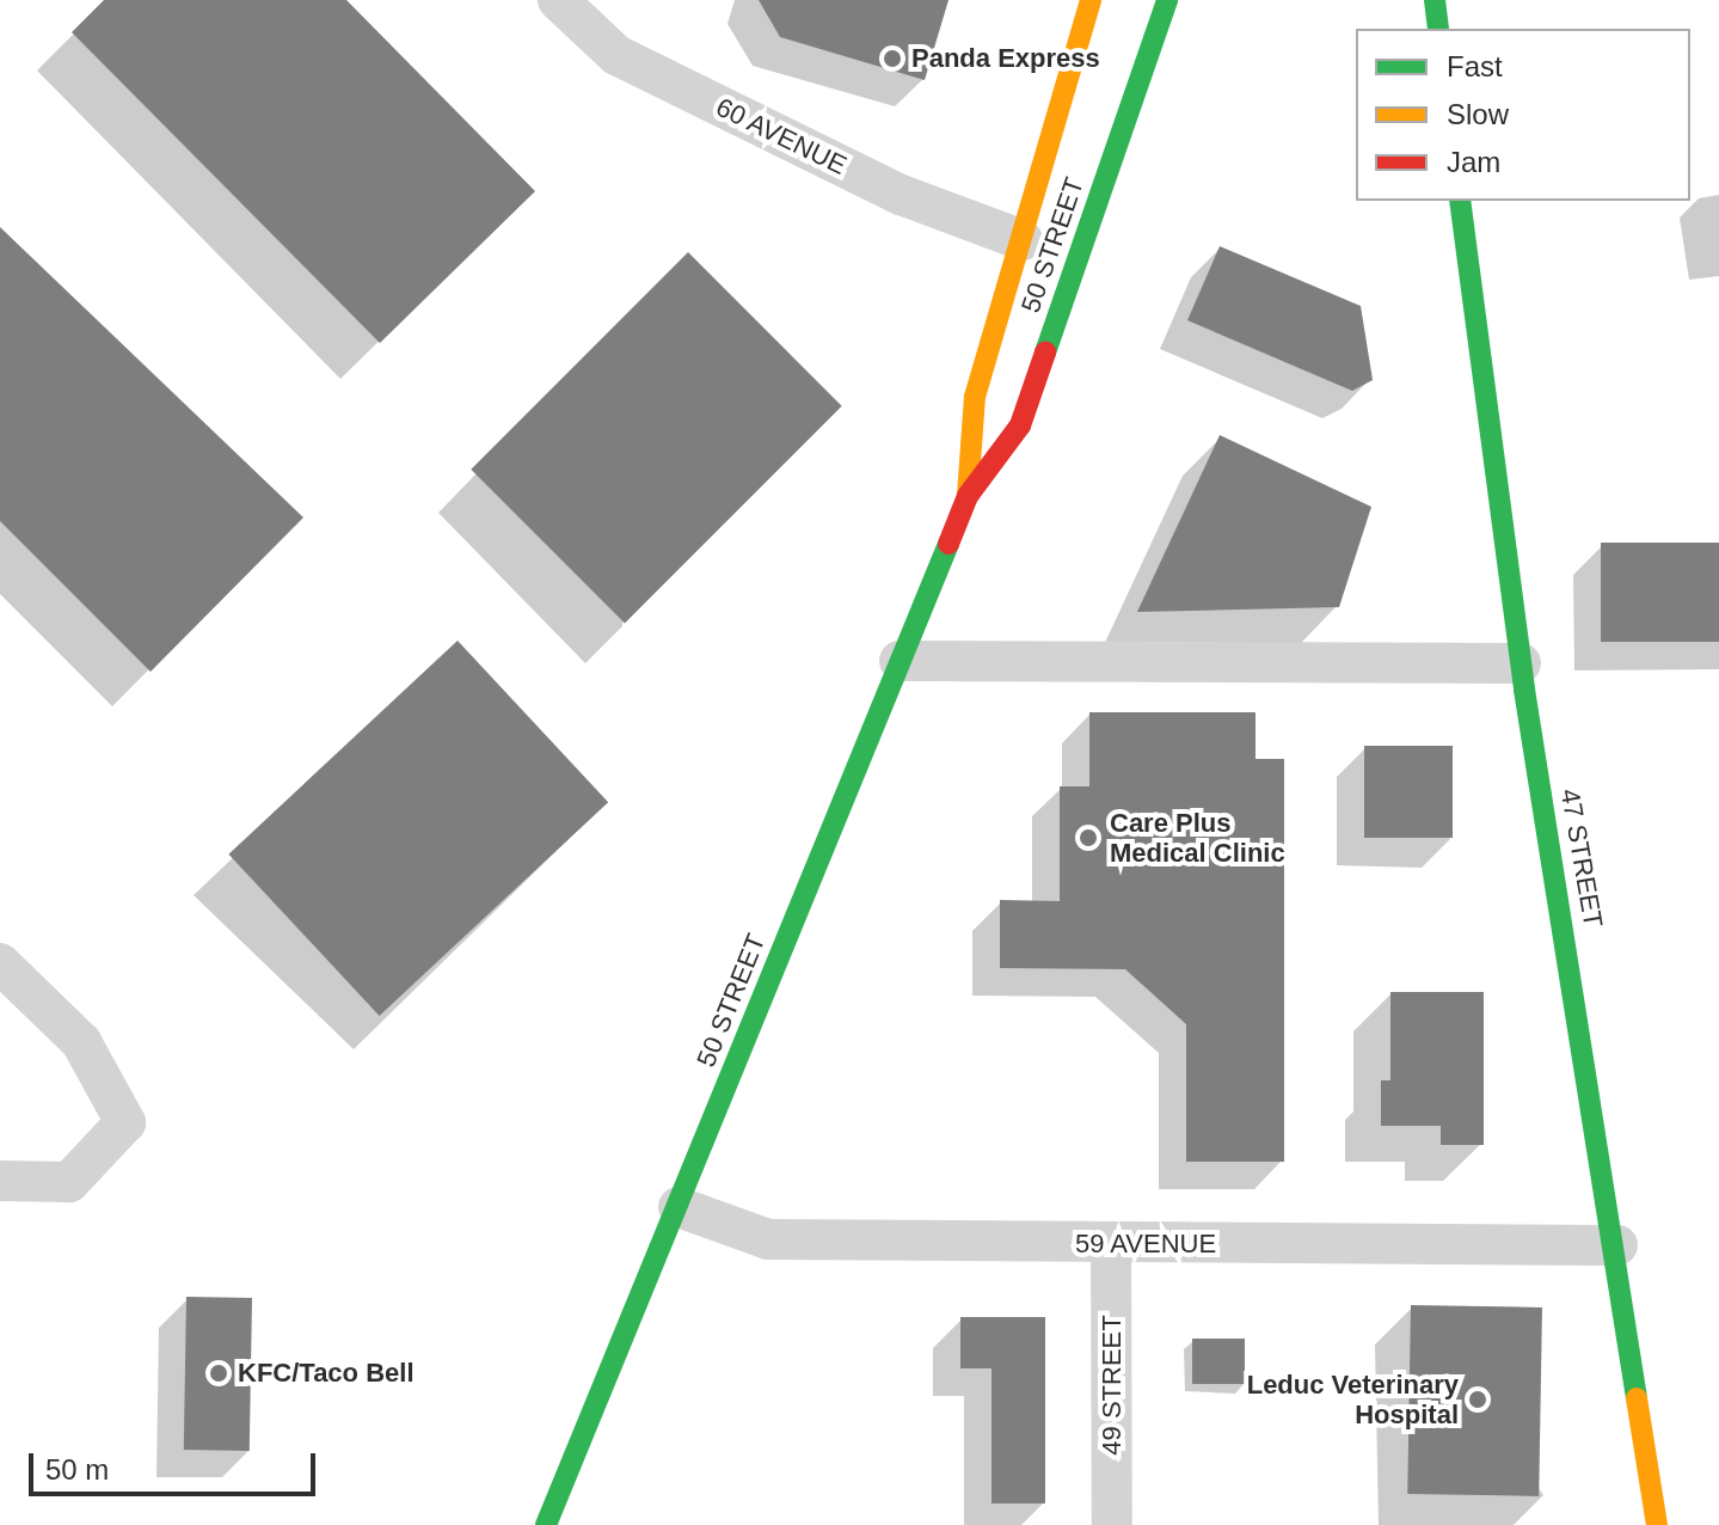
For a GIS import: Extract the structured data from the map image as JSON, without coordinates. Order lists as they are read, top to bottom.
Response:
{
  "streets": {
    "main road": ["50 STREET", "47 STREET"],
    "street": ["60 AVENUE", "59 AVENUE", "49 STREET"]
  },
  "crossings": [
    ["60 AVENUE", "50 STREET"],
    ["50 STREET", "59 AVENUE"],
    ["47 STREET", "59 AVENUE"],
    ["59 AVENUE", "49 STREET"]
  ],
  "places": [
    "Panda Express",
    "Care Plus Medical Clinic",
    "KFC/Taco Bell",
    "Leduc Veterinary Hospital"
  ],
  "legend": ["Fast", "Slow", "Jam"],
  "scale_bar": "50 m"
}
